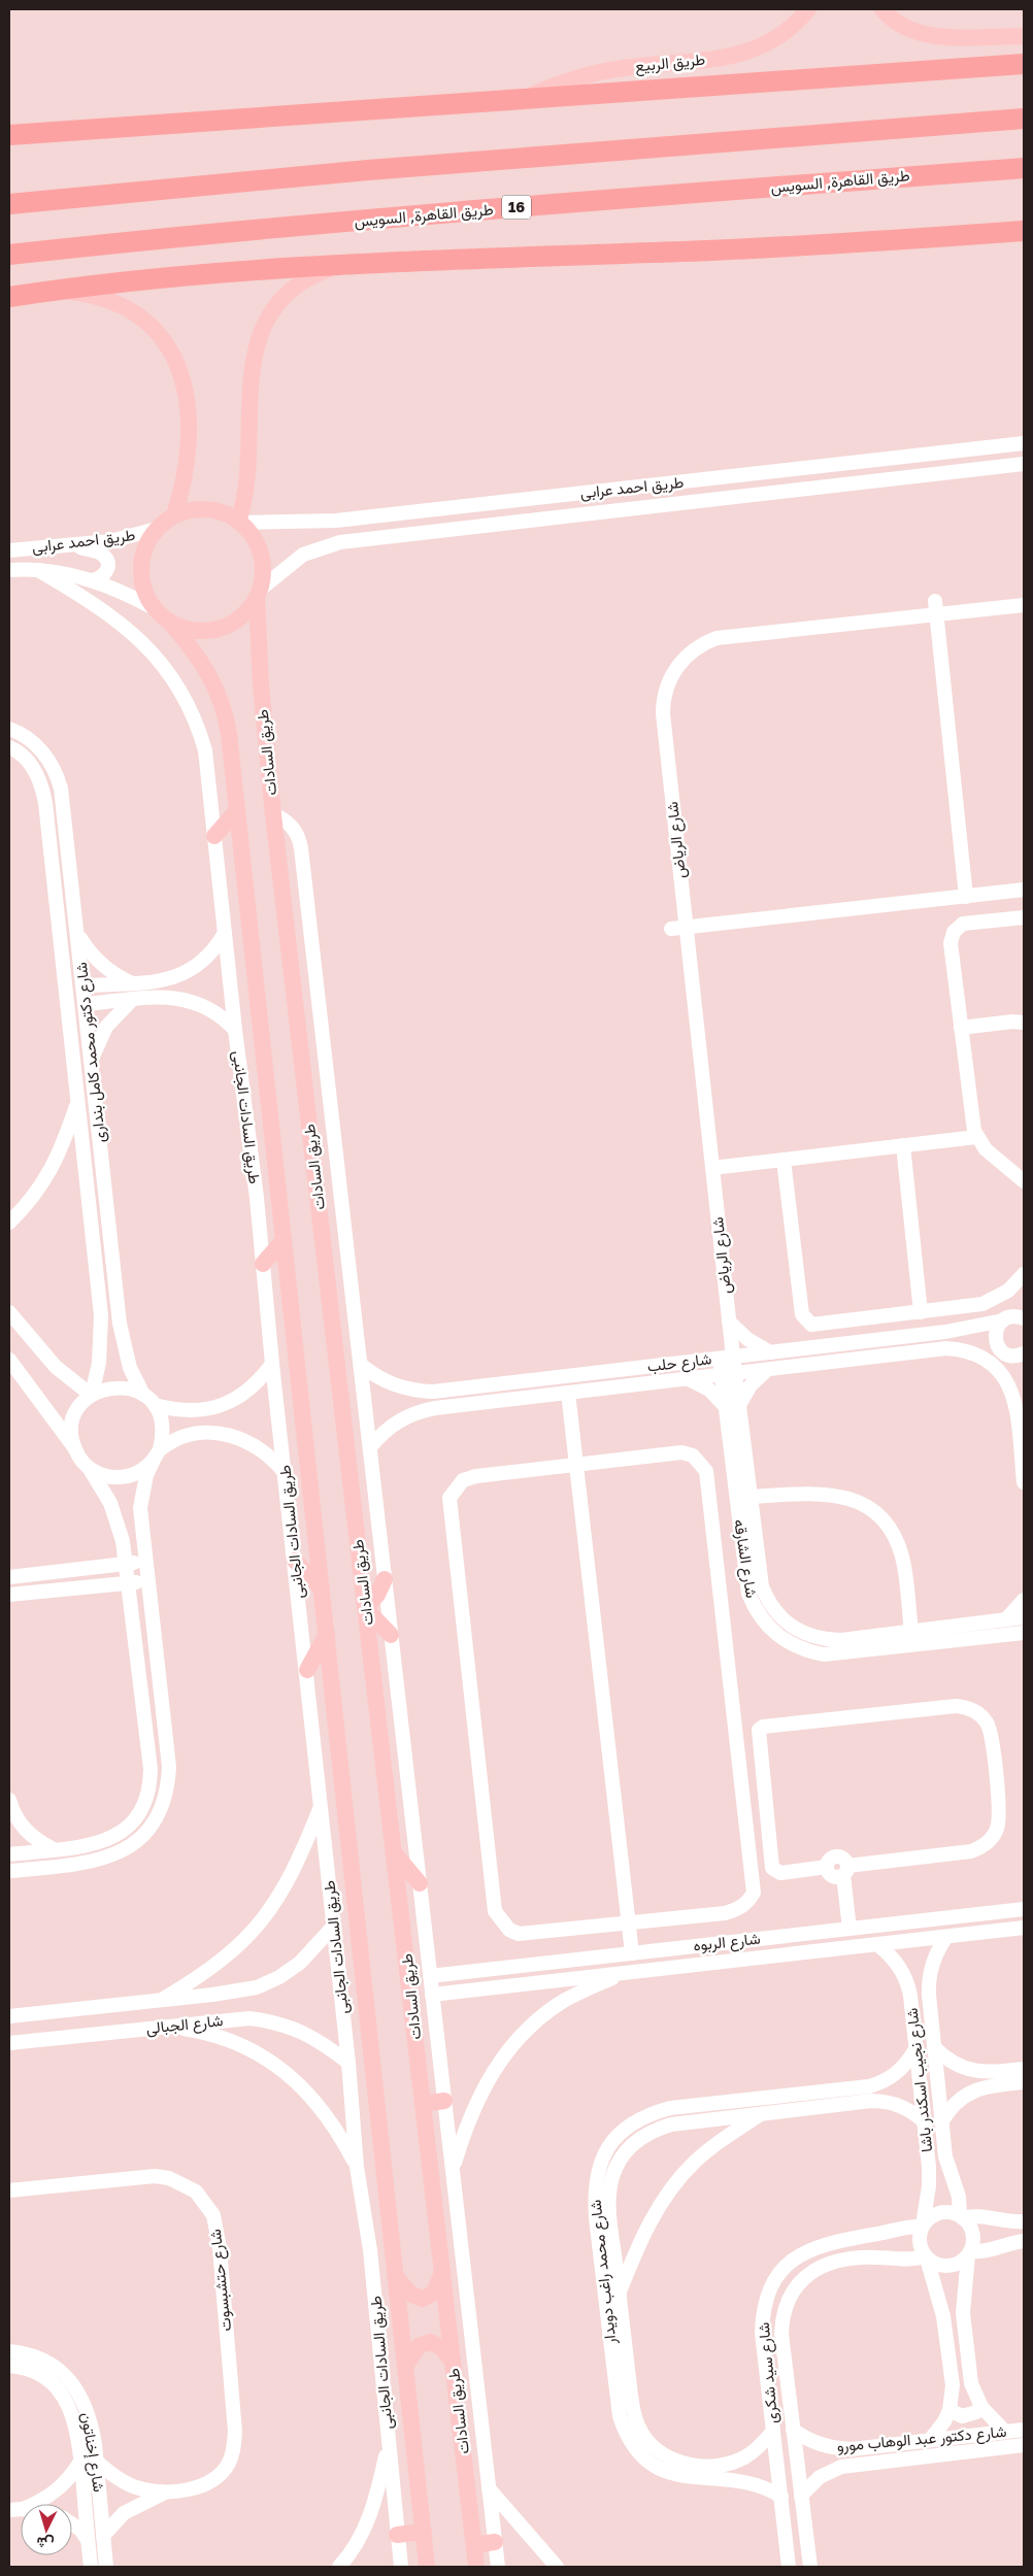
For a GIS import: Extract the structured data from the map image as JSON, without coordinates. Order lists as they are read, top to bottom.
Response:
{
  "streets": {
    "highway": ["طريق القاهرة, السويس", "16"],
    "main road": ["طريق الربيع", "طريق السادات"],
    "street": [
      "طريق احمد عرابى",
      "شارع الرياض",
      "شارع دكتور محمد كامل بندارى",
      "طريق السادات الجانبى",
      "شارع حلب",
      "شارع الشارقه",
      "شارع الربوه",
      "شارع الجبالى",
      "شارع نجيب اسكندر باشا",
      "شارع محمد راغب دويدار",
      "شارع حتشبسوت",
      "شارع سيد شكرى",
      "شارع دكتور عبد الوهاب مورو",
      "شارع إخناتون"
    ]
  },
  "crossings": [
    ["طريق احمد عرابى", "طريق السادات"],
    ["طريق احمد عرابى", "طريق السادات الجانبى"],
    ["شارع الرياض", "شارع حلب"],
    ["شارع الرياض", "شارع الشارقه"],
    ["طريق السادات الجانبى", "شارع الجبالى"],
    ["شارع حلب", "شارع الشارقه"],
    ["شارع الربوه", "شارع نجيب اسكندر باشا"],
    ["شارع نجيب اسكندر باشا", "شارع محمد راغب دويدار"],
    ["شارع نجيب اسكندر باشا", "شارع سيد شكرى"],
    ["شارع محمد راغب دويدار", "شارع سيد شكرى"],
    ["شارع حتشبسوت", "شارع إخناتون"],
    ["شارع سيد شكرى", "شارع دكتور عبد الوهاب مورو"]
  ],
  "north": "bottom"
}
